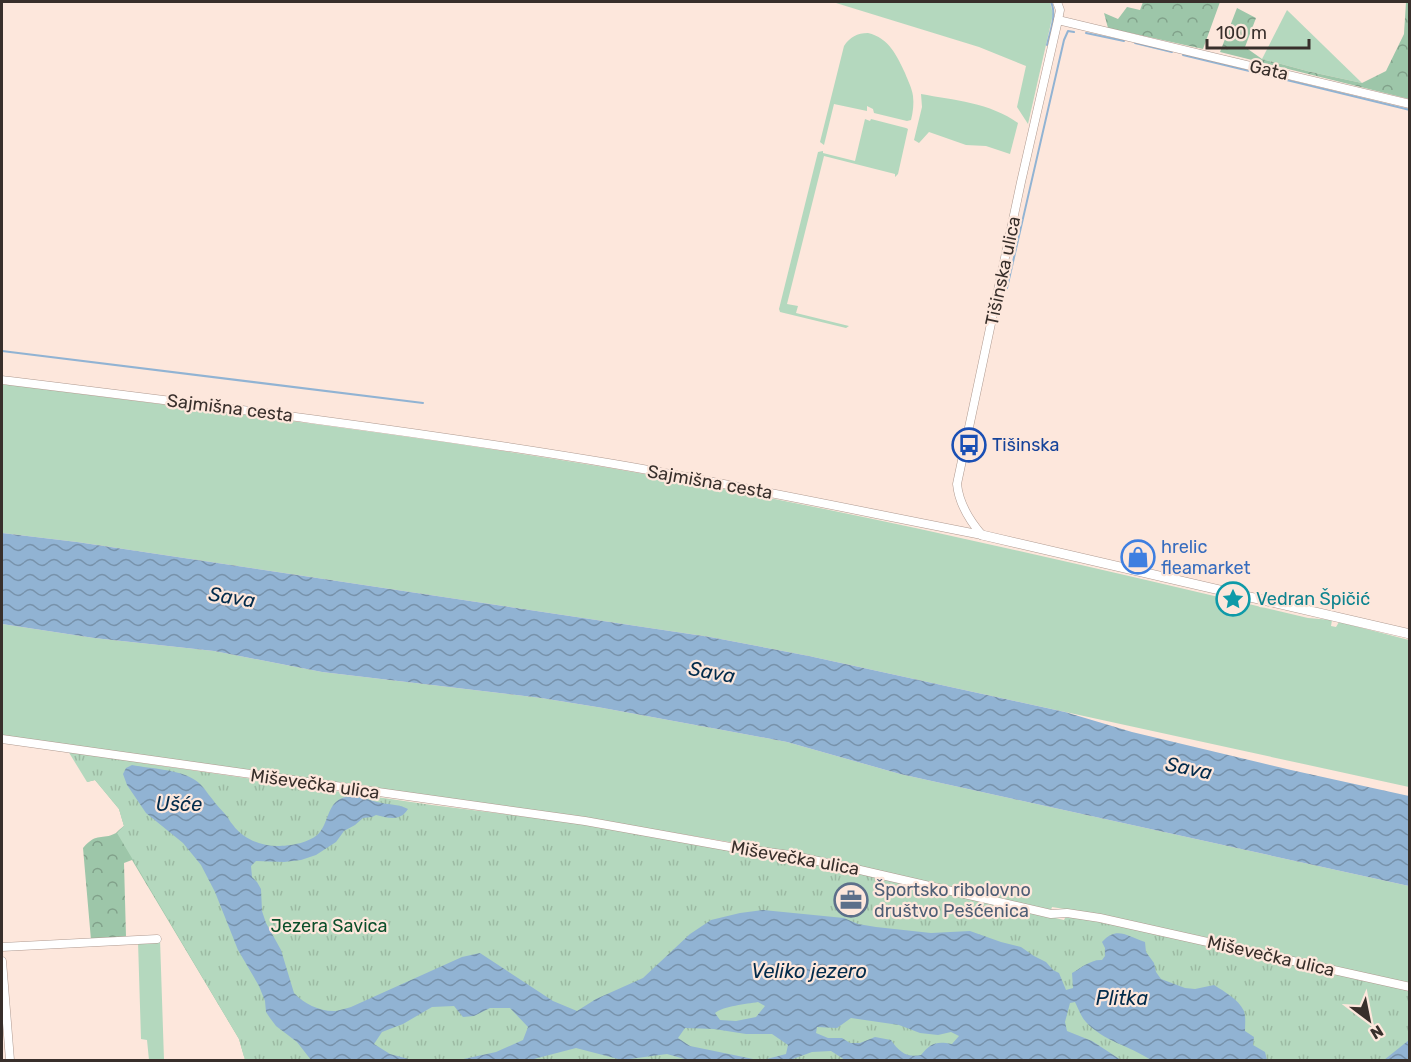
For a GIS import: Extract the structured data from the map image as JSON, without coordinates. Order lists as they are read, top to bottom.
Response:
{
  "streets": {
    "street": [
      "Gata",
      "Tišinska ulica",
      "Sajmišna cesta",
      "Miševečka ulica"
    ]
  },
  "crossings": [
    ["Gata", "Tišinska ulica"],
    ["Tišinska ulica", "Sajmišna cesta"]
  ],
  "water": [
    "Sava",
    "Ušće",
    "Veliko jezero",
    "Plitka"
  ],
  "parks": ["Jezera Savica"],
  "places": {
    "bus stop": ["Tišinska"],
    "shop": ["hrelic fleamarket"],
    "place": ["Vedran Špičić"],
    "office": ["Športsko ribolovno društvo Pešćenica"]
  },
  "scale_bar": "100 m",
  "north": "bottom right"
}
